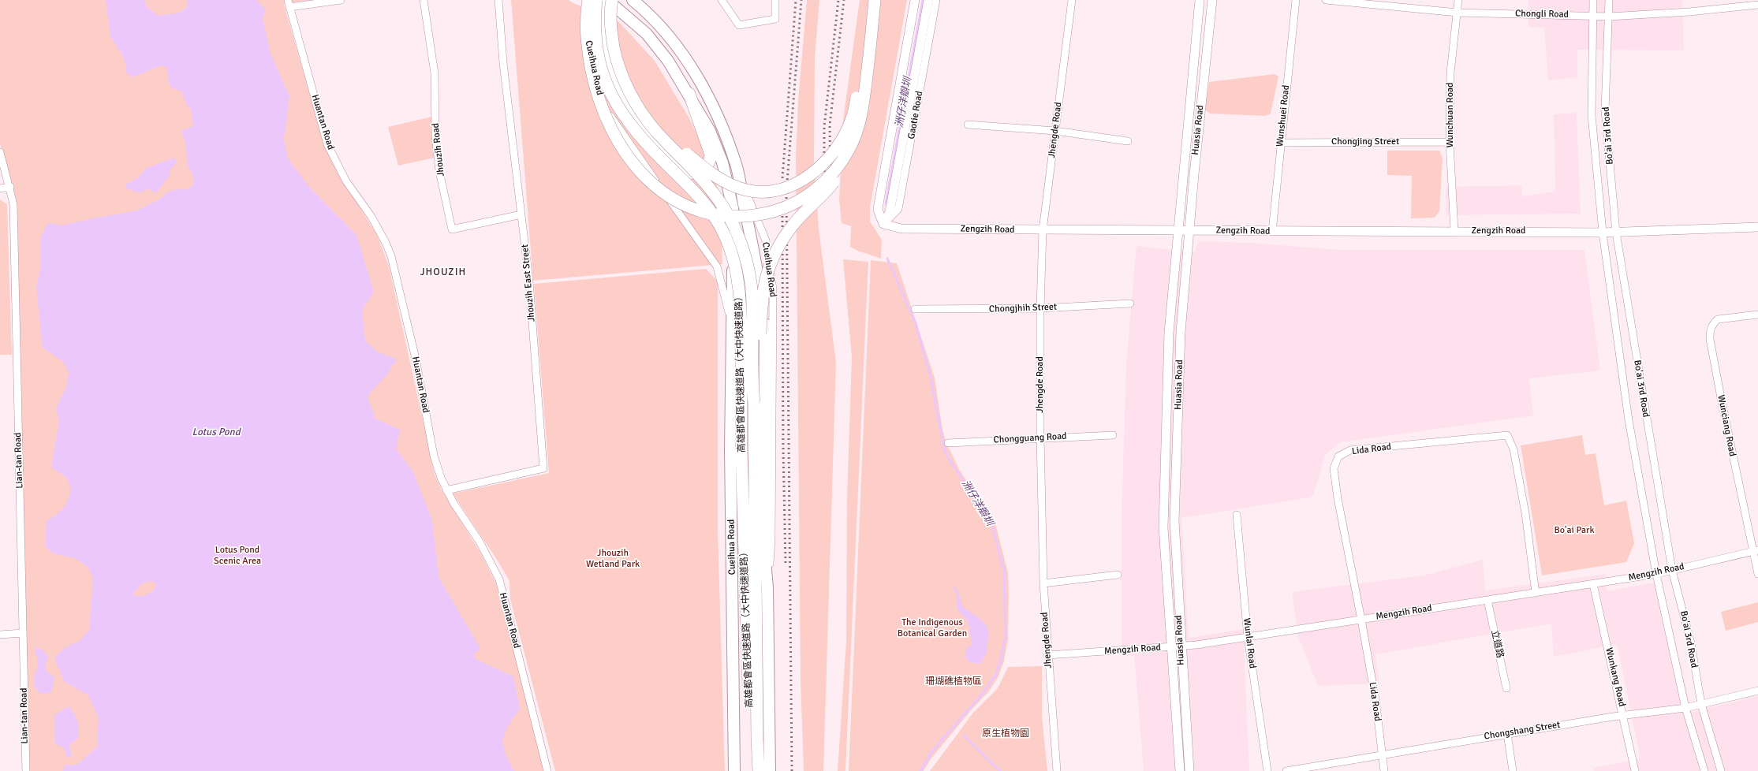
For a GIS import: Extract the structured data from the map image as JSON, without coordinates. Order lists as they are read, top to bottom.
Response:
{
  "streets": {
    "highway": ["高雄都會區快速道路（大中快速道路）"],
    "main road": ["Cueihua Road"],
    "street": [
      "Chongli Road",
      "Gaotie Road",
      "Wunchuan Road",
      "Wunshuei Road",
      "Huantan Road",
      "Jhengde Road",
      "Huasia Road",
      "Bo'ai 3rd Road",
      "Chongjing Street",
      "Jhouzih Road",
      "Zengzih Road",
      "Jhouzih East Street",
      "Chongjhih Street",
      "Wunciang Road",
      "Chongguang Road",
      "Lida Road",
      "Lian-tan Road",
      "Mengzih Road",
      "Wunlai Road",
      "立道路",
      "Wunkang Road",
      "Chongshang Street"
    ]
  },
  "crossings": [
    ["Chongli Road", "Wunchuan Road"],
    ["Chongli Road", "Bo'ai 3rd Road"],
    ["Gaotie Road", "Zengzih Road"],
    ["Wunchuan Road", "Chongjing Street"],
    ["Wunchuan Road", "Zengzih Road"],
    ["Wunshuei Road", "Chongjing Street"],
    ["Wunshuei Road", "Zengzih Road"],
    ["Huantan Road", "Jhouzih East Street"],
    ["Jhengde Road", "Zengzih Road"],
    ["Jhengde Road", "Chongjhih Street"],
    ["Jhengde Road", "Chongguang Road"],
    ["Jhengde Road", "Mengzih Road"],
    ["Huasia Road", "Zengzih Road"],
    ["Huasia Road", "Mengzih Road"],
    ["Bo'ai 3rd Road", "Zengzih Road"],
    ["Bo'ai 3rd Road", "Mengzih Road"],
    ["Bo'ai 3rd Road", "Chongshang Street"],
    ["Jhouzih Road", "Jhouzih East Street"],
    ["Wunciang Road", "Mengzih Road"],
    ["Lida Road", "Mengzih Road"],
    ["Lida Road", "Chongshang Street"],
    ["Mengzih Road", "Wunlai Road"],
    ["Mengzih Road", "立道路"],
    ["Mengzih Road", "Wunkang Road"],
    ["Wunkang Road", "Chongshang Street"]
  ],
  "districts": ["JHOUZIH"],
  "water": ["洲仔洋瓣圳", "Lotus Pond"],
  "parks": [
    "Bo'ai Park",
    "Lotus Pond Scenic Area",
    "Jhouzih Wetland Park",
    "The Indigenous Botanical Garden",
    "珊瑚礁植物區",
    "原生植物園"
  ]
}
